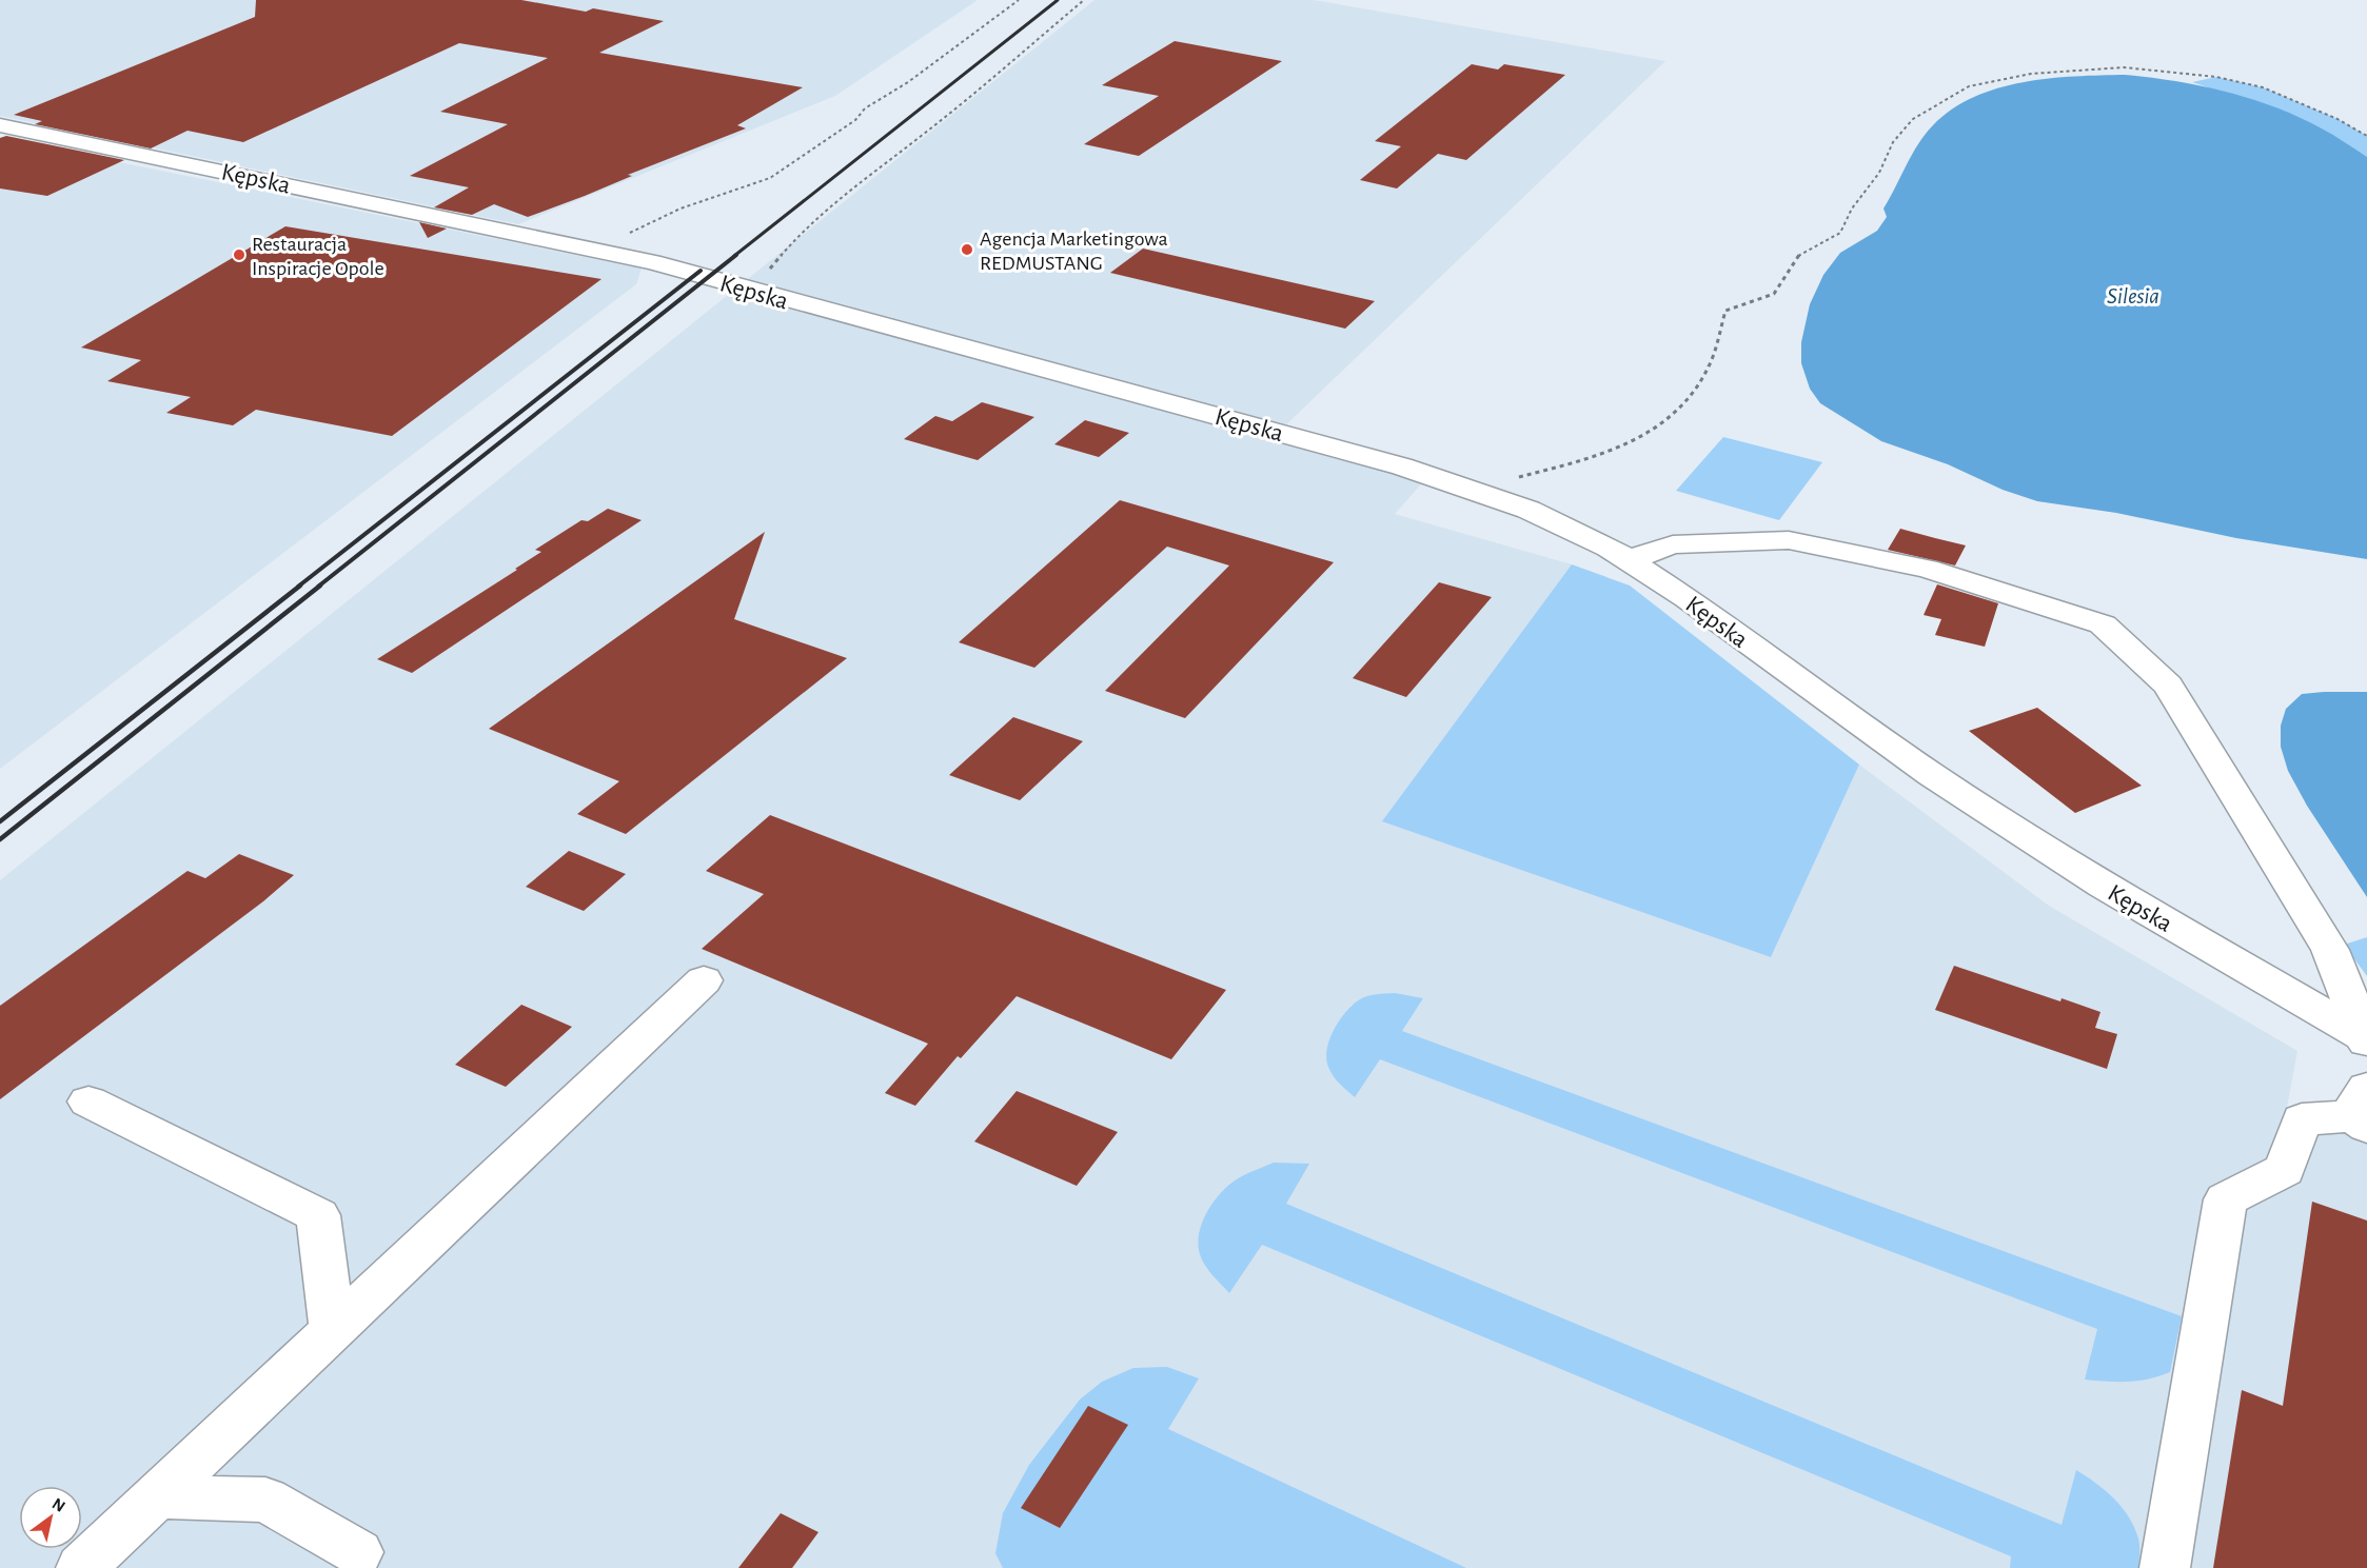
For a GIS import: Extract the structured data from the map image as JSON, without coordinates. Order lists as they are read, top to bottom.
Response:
{
  "streets": {
    "street": ["Kępska"]
  },
  "water": ["Silesia"],
  "places": ["Agencja Marketingowa REDMUSTANG", "Restauracja Inspiracje Opole"],
  "north": "top right"
}
